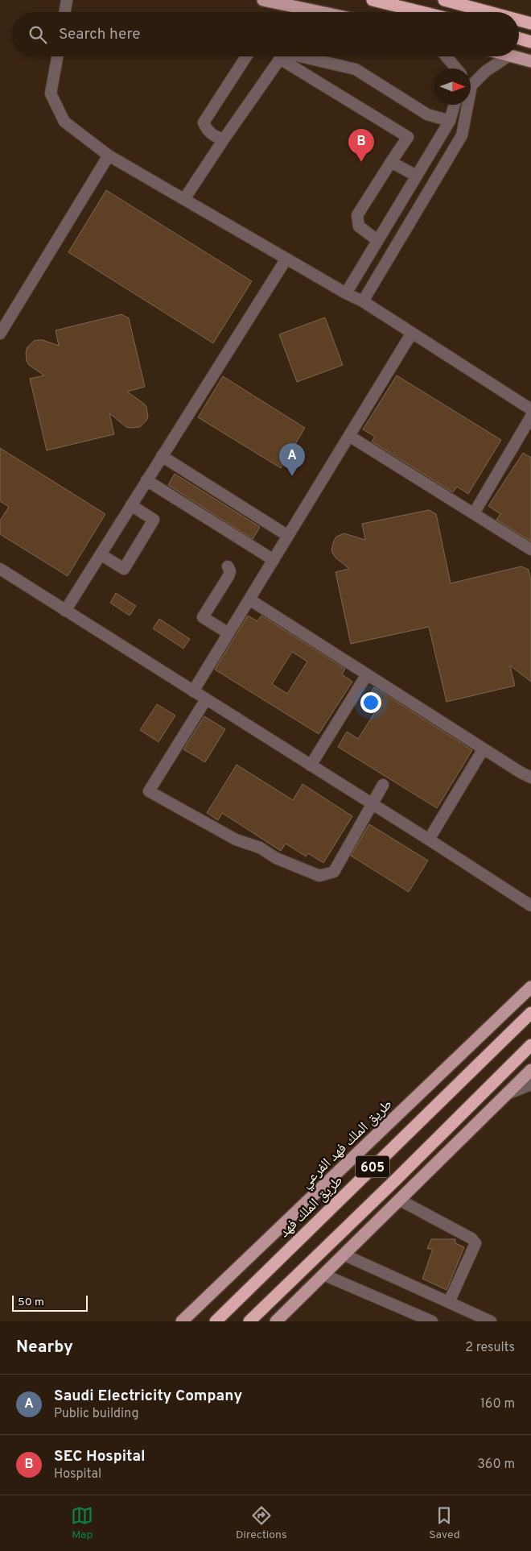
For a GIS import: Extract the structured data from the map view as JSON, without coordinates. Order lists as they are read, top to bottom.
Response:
{
  "streets": {
    "highway": ["605", "طريق الملك فهد"],
    "main road": ["طريق الملك فهد الفرعي"]
  },
  "scale_bar": "50 m",
  "north": "right",
  "page": {
    "search": "Search here",
    "pins": ["B", "A"],
    "scale": "50 m",
    "heading": ["Nearby", "2 results"],
    "list": [
      {
        "mark": "A",
        "name": "Saudi Electricity Company",
        "note": "Public building",
        "value": "160 m"
      },
      {
        "mark": "B",
        "name": "SEC Hospital",
        "note": "Hospital",
        "value": "360 m"
      }
    ],
    "nav": ["Map", "Directions", "Saved"]
  }
}
